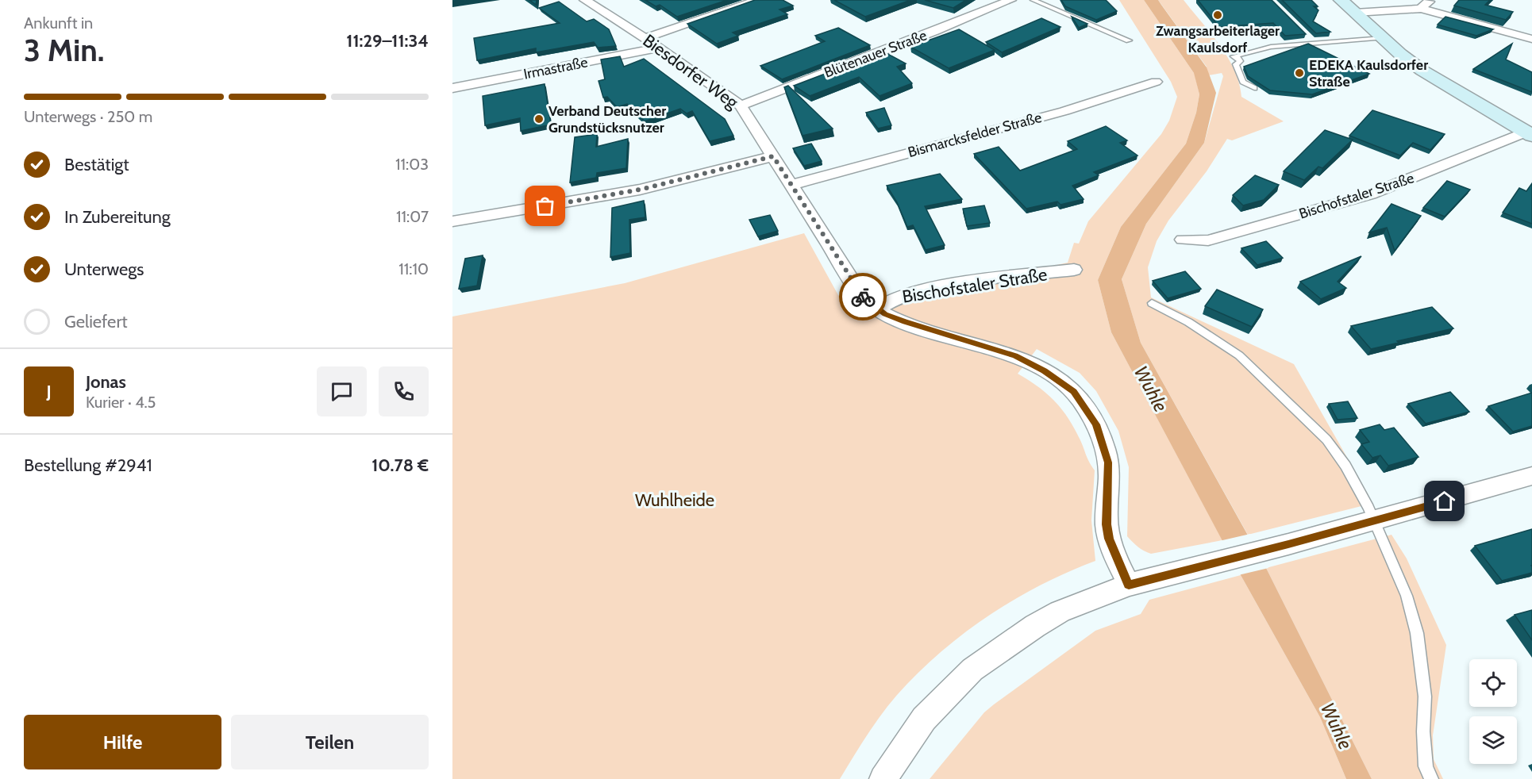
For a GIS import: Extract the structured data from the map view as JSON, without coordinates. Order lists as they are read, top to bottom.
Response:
{
  "streets": {
    "street": [
      "Blütenauer Straße",
      "Irmastraße",
      "Biesdorfer Weg",
      "Bismarcksfelder Straße",
      "Bischofstaler Straße"
    ]
  },
  "crossings": [
    ["Blütenauer Straße", "Biesdorfer Weg"],
    ["Irmastraße", "Biesdorfer Weg"],
    ["Biesdorfer Weg", "Bismarcksfelder Straße"],
    ["Biesdorfer Weg", "Bischofstaler Straße"]
  ],
  "water": ["Wuhle"],
  "parks": ["Wuhlheide"],
  "places": ["Zwangsarbeiterlager Kaulsdorf", "EDEKA Kaulsdorfer Straße", "Verband Deutscher Grundstücksnutzer"],
  "page": {
    "heading": ["3 Min.", "Ankunft in", "11:29–11:34"],
    "panel": [
      "Jonas",
      "Kurier · 4.5",
      "Bestellung #2941",
      "10.78 €"
    ],
    "bar": "Unterwegs · 250 m",
    "list": [
      ["Bestätigt", "11:03"],
      ["In Zubereitung", "11:07"],
      ["Unterwegs", "11:10"],
      "Geliefert"
    ],
    "round": "J",
    "buttons": ["Hilfe", "Teilen"]
  }
}
